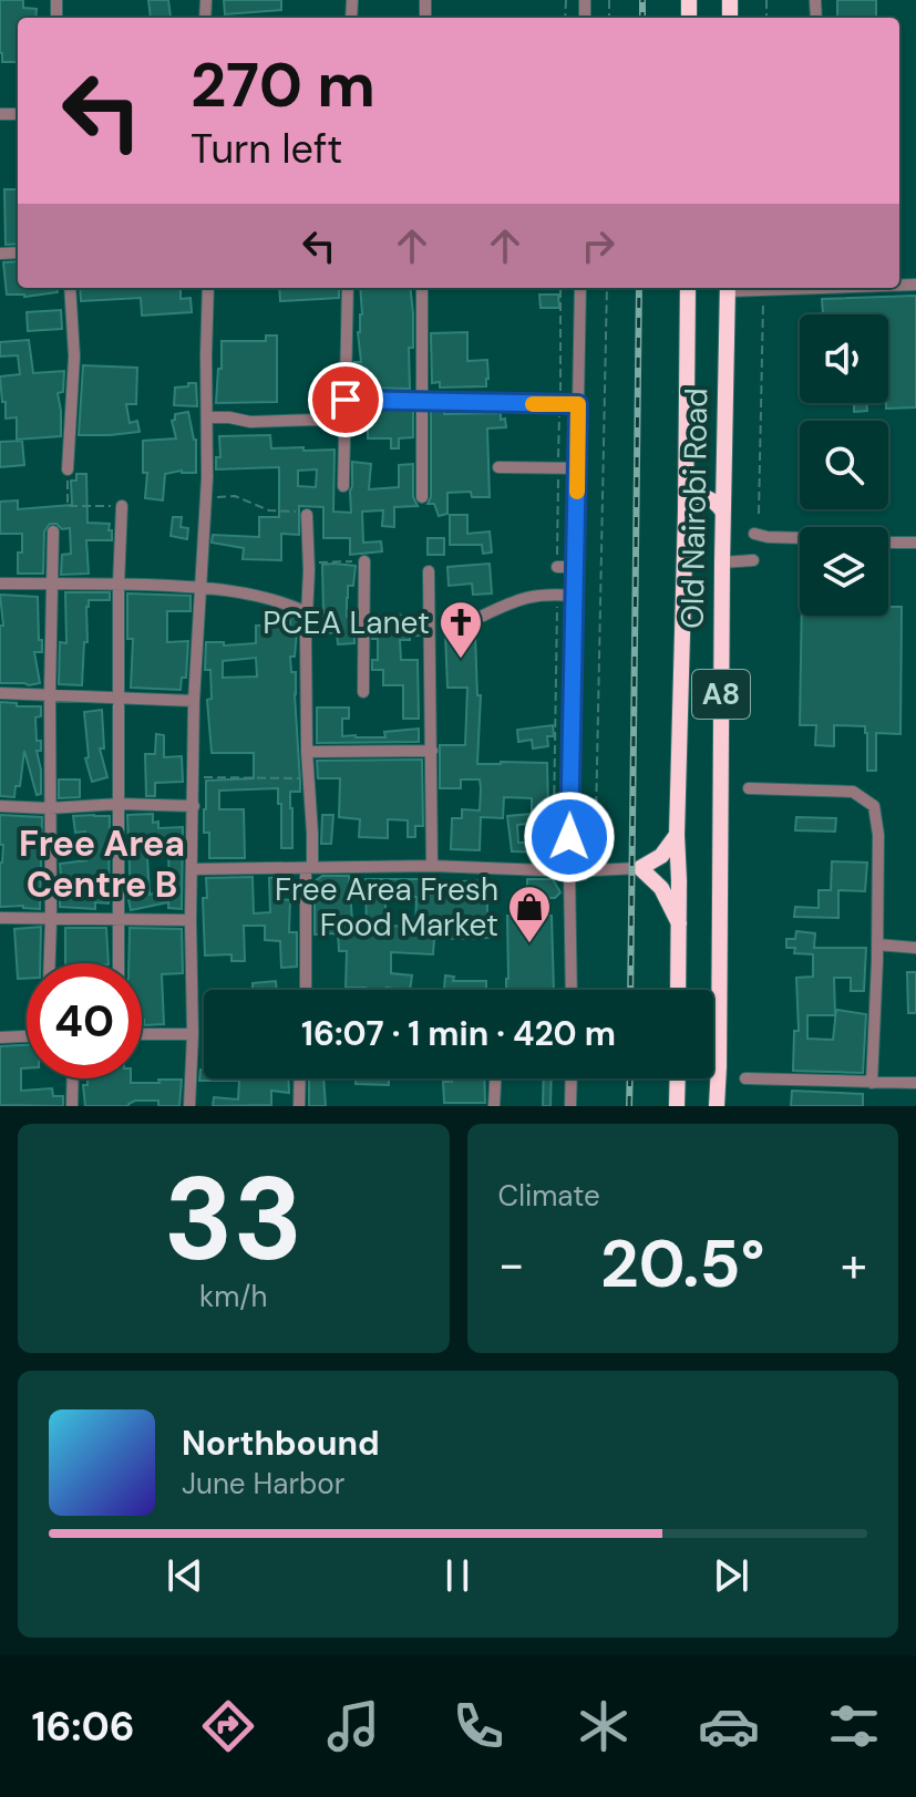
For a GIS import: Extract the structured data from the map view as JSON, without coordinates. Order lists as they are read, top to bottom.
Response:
{
  "streets": {
    "highway": ["Old Nairobi Road", "A8"]
  },
  "districts": ["Free Area Centre B"],
  "places": {
    "church": ["PCEA Lanet"],
    "shop": ["Free Area Fresh Food Market"]
  },
  "page": {
    "turn": ["270 m", "Turn left"],
    "limit": "40",
    "trip": "16:07 · 1 min · 420 m",
    "tile": [
      ["33", "km/h"],
      "Climate"
    ],
    "heat": ["−", "20.5°", "+"],
    "song": ["Northbound", "June Harbor"],
    "tabs": "16:06"
  }
}
